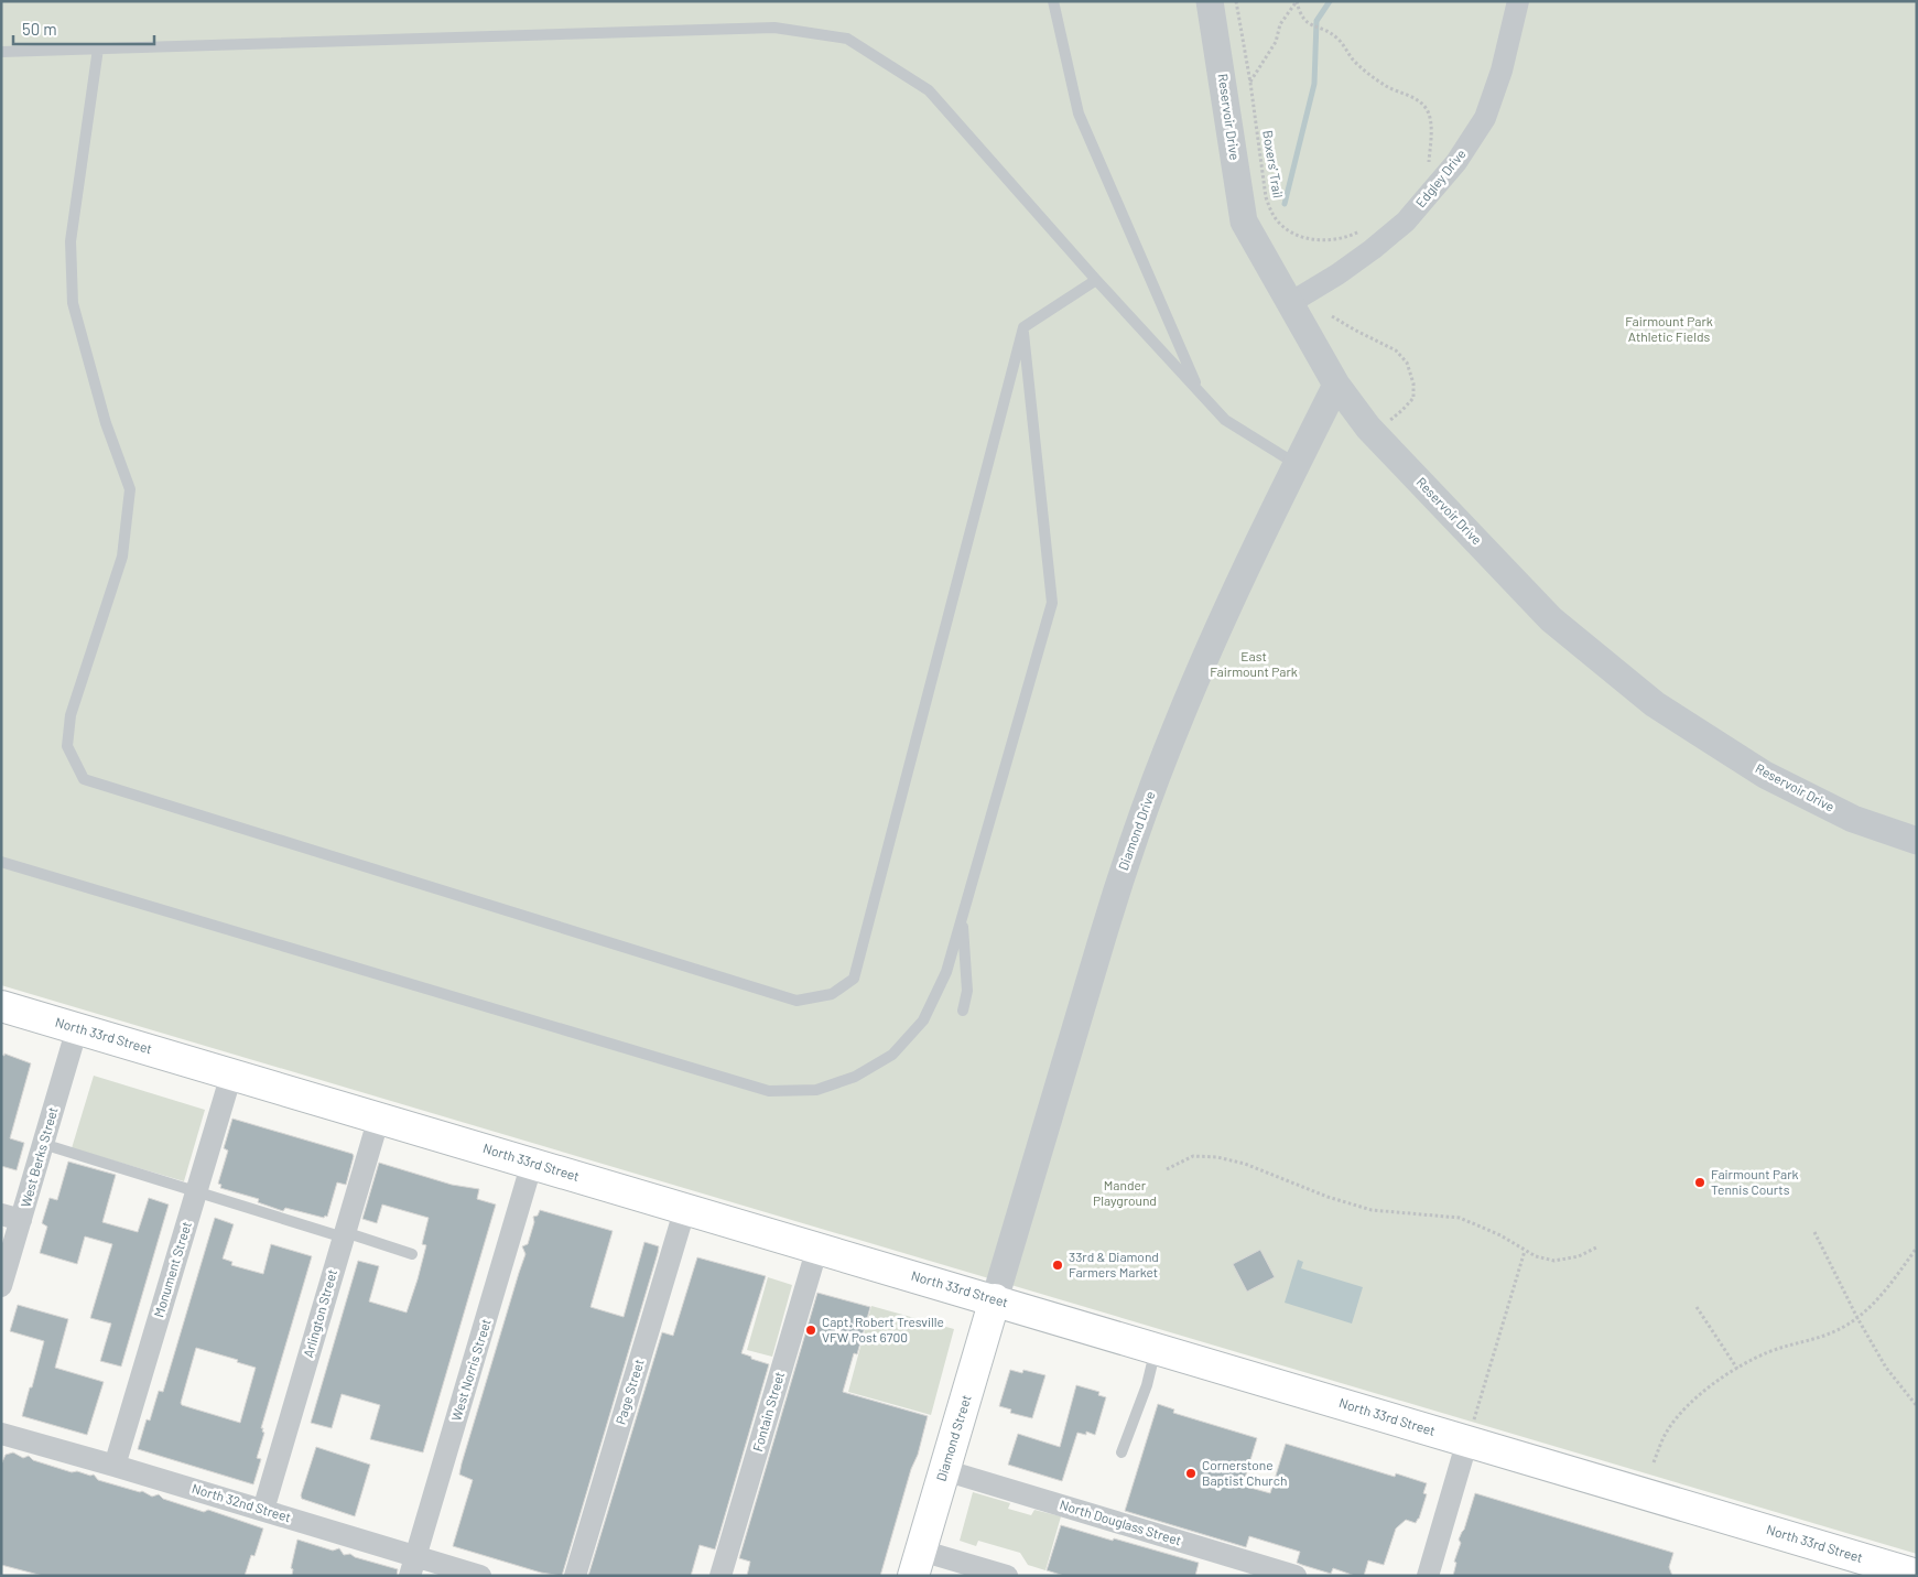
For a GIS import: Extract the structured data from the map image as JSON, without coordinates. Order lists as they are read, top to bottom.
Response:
{
  "streets": {
    "main road": ["North 33rd Street", "Diamond Street"],
    "street": [
      "Reservoir Drive",
      "Edgley Drive",
      "Diamond Drive",
      "West Berks Street",
      "Monument Street",
      "Arlington Street",
      "West Norris Street",
      "Page Street",
      "Fontain Street",
      "North 32nd Street",
      "North Douglass Street"
    ],
    "path": ["Boxers' Trail"]
  },
  "crossings": [
    ["Reservoir Drive", "Edgley Drive"],
    ["Reservoir Drive", "Diamond Drive"],
    ["Diamond Drive", "North 33rd Street"],
    ["Diamond Drive", "Diamond Street"],
    ["North 33rd Street", "West Berks Street"],
    ["North 33rd Street", "Monument Street"],
    ["North 33rd Street", "Arlington Street"],
    ["North 33rd Street", "West Norris Street"],
    ["North 33rd Street", "Page Street"],
    ["North 33rd Street", "Fontain Street"],
    ["North 33rd Street", "Diamond Street"],
    ["Monument Street", "North 32nd Street"],
    ["Arlington Street", "North 32nd Street"],
    ["West Norris Street", "North 32nd Street"],
    ["Diamond Street", "North Douglass Street"]
  ],
  "parks": ["Fairmount Park Athletic Fields", "East Fairmount Park", "Mander Playground"],
  "places": [
    "Fairmount Park Tennis Courts",
    "33rd & Diamond Farmers Market",
    "Capt. Robert Tresville VFW Post 6700",
    "Cornerstone Baptist Church"
  ],
  "scale_bar": "50 m"
}
